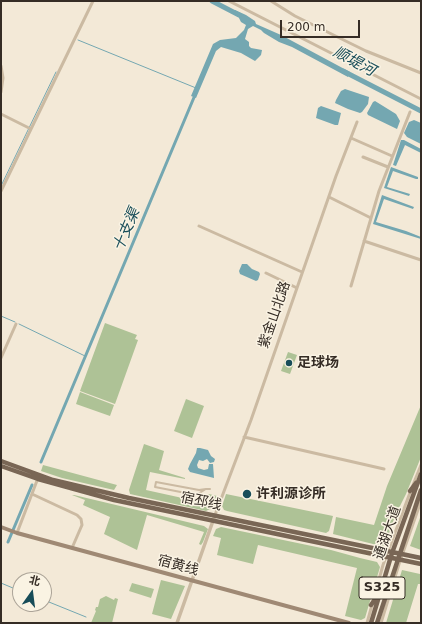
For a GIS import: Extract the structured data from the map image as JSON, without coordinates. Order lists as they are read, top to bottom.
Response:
{
  "streets": {
    "main road": [
      "宿邳线",
      "通湖大道",
      "宿黄线",
      "S325"
    ],
    "street": ["紫金山北路"]
  },
  "crossings": [
    ["紫金山北路", "宿邳线"],
    ["宿邳线", "通湖大道"]
  ],
  "water": ["顺堤河", "十支渠"],
  "places": ["足球场", "许利源诊所"],
  "scale_bar": "200 m",
  "north": "top"
}
